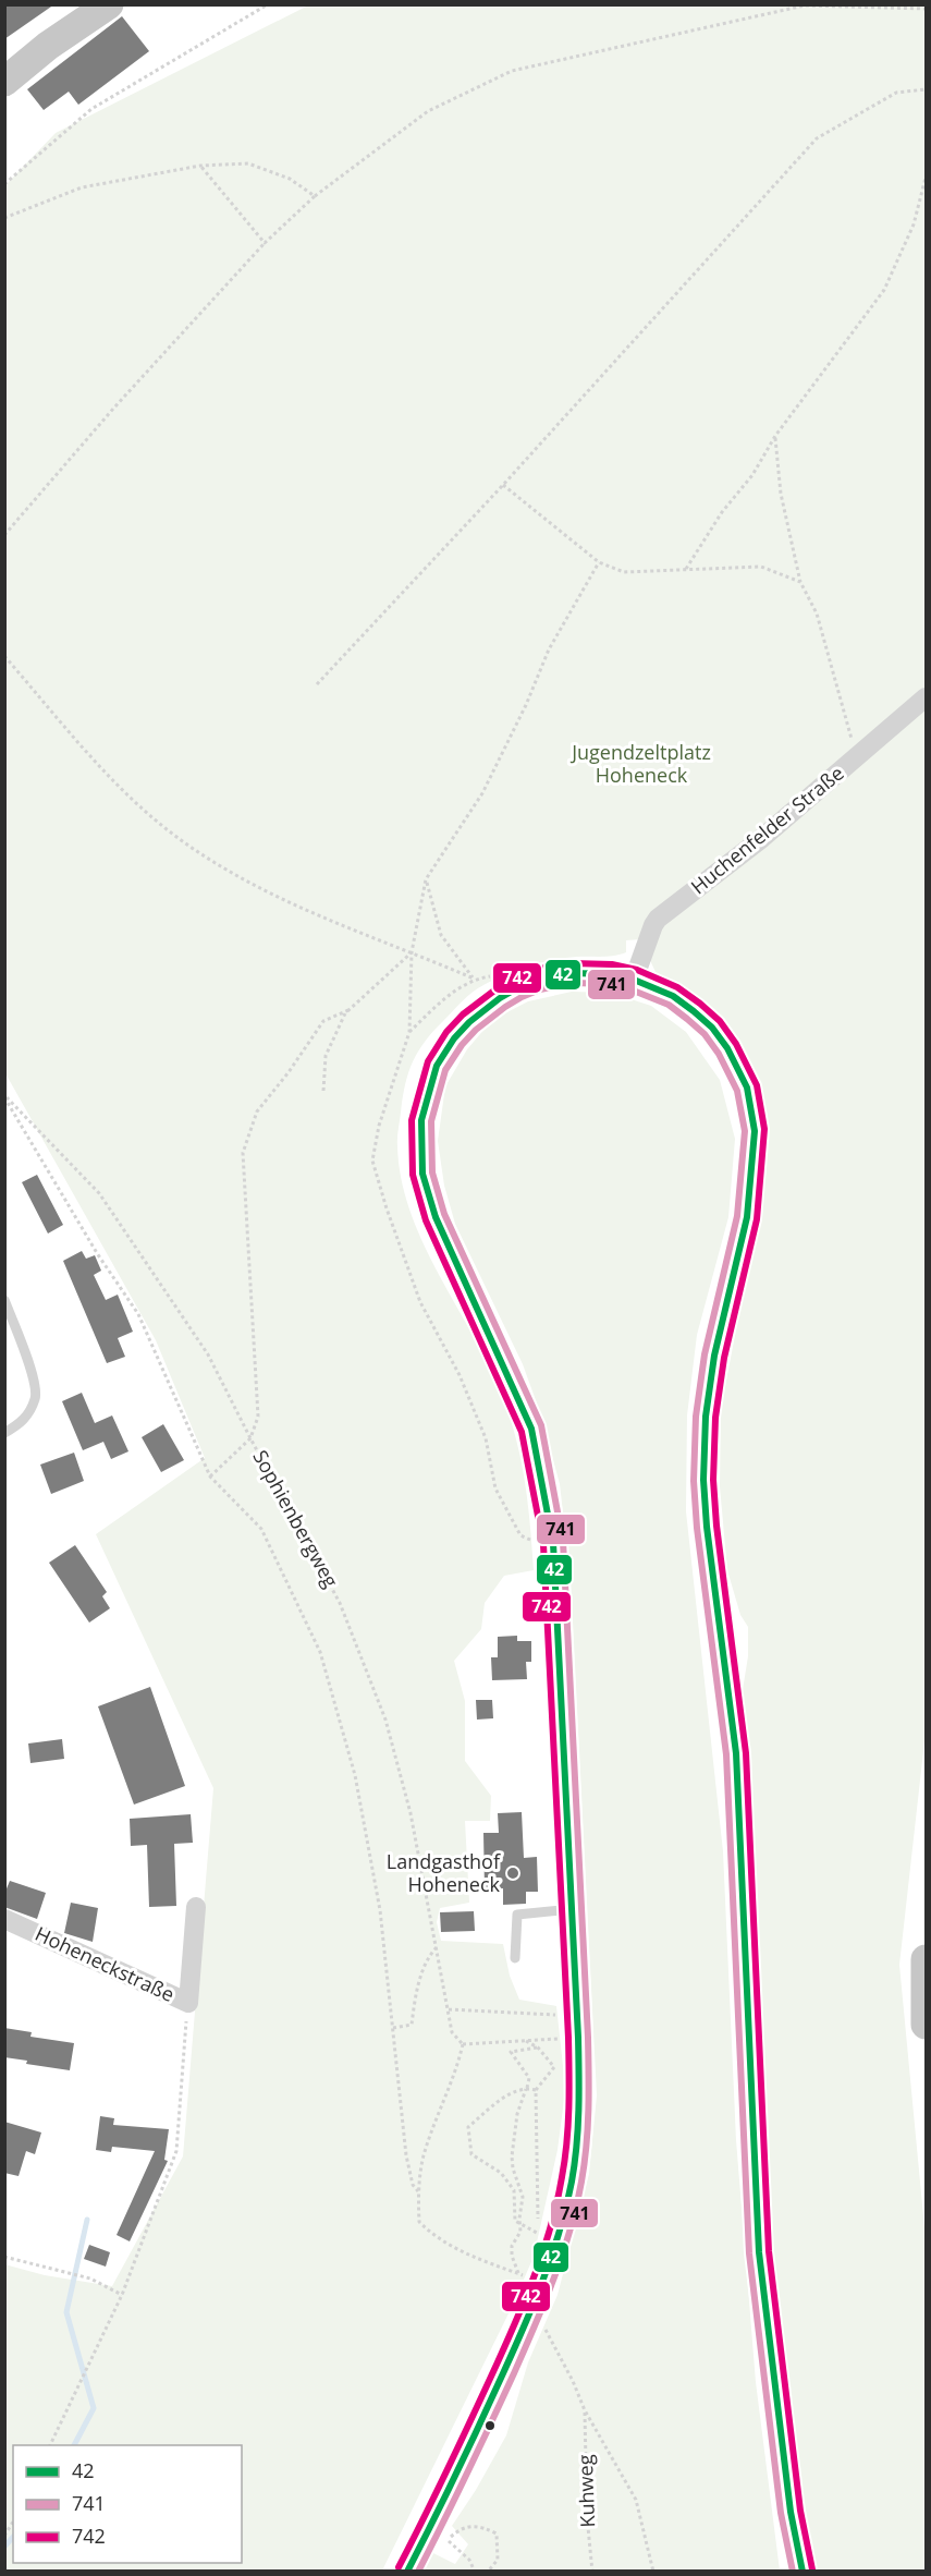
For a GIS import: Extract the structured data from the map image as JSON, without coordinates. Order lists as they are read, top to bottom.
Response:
{
  "streets": {
    "street": ["Huchenfelder Straße", "Hoheneckstraße"],
    "path": ["Sophienbergweg", "Kuhweg"]
  },
  "parks": ["Jugendzeltplatz Hoheneck"],
  "places": ["Landgasthof Hoheneck"],
  "lines": ["transit line 742", "transit line 42", "transit line 741"],
  "legend": ["42", "741", "742"]
}
